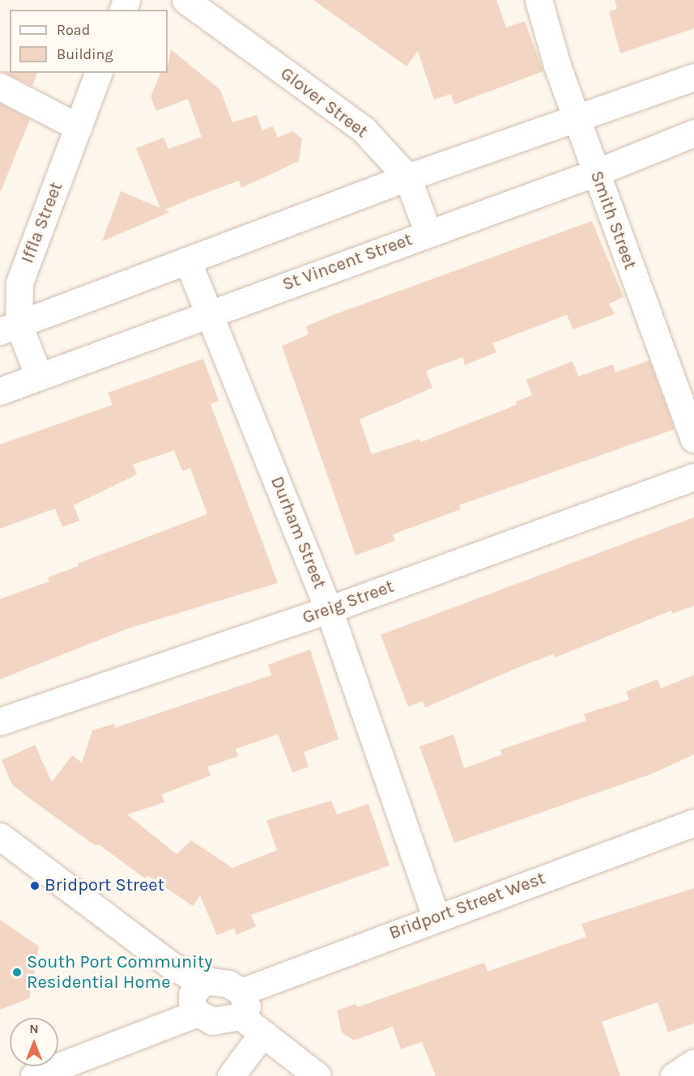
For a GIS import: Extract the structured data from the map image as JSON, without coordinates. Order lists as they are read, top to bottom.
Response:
{
  "streets": {
    "street": [
      "Glover Street",
      "Smith Street",
      "Iffla Street",
      "St Vincent Street",
      "Durham Street",
      "Greig Street",
      "Bridport Street West"
    ]
  },
  "crossings": [
    ["Glover Street", "St Vincent Street"],
    ["Smith Street", "St Vincent Street"],
    ["Iffla Street", "St Vincent Street"],
    ["St Vincent Street", "Durham Street"],
    ["Durham Street", "Greig Street"],
    ["Durham Street", "Bridport Street West"]
  ],
  "places": ["Bridport Street", "South Port Community Residential Home"],
  "legend": ["Road", "Building"],
  "north": "top"
}
